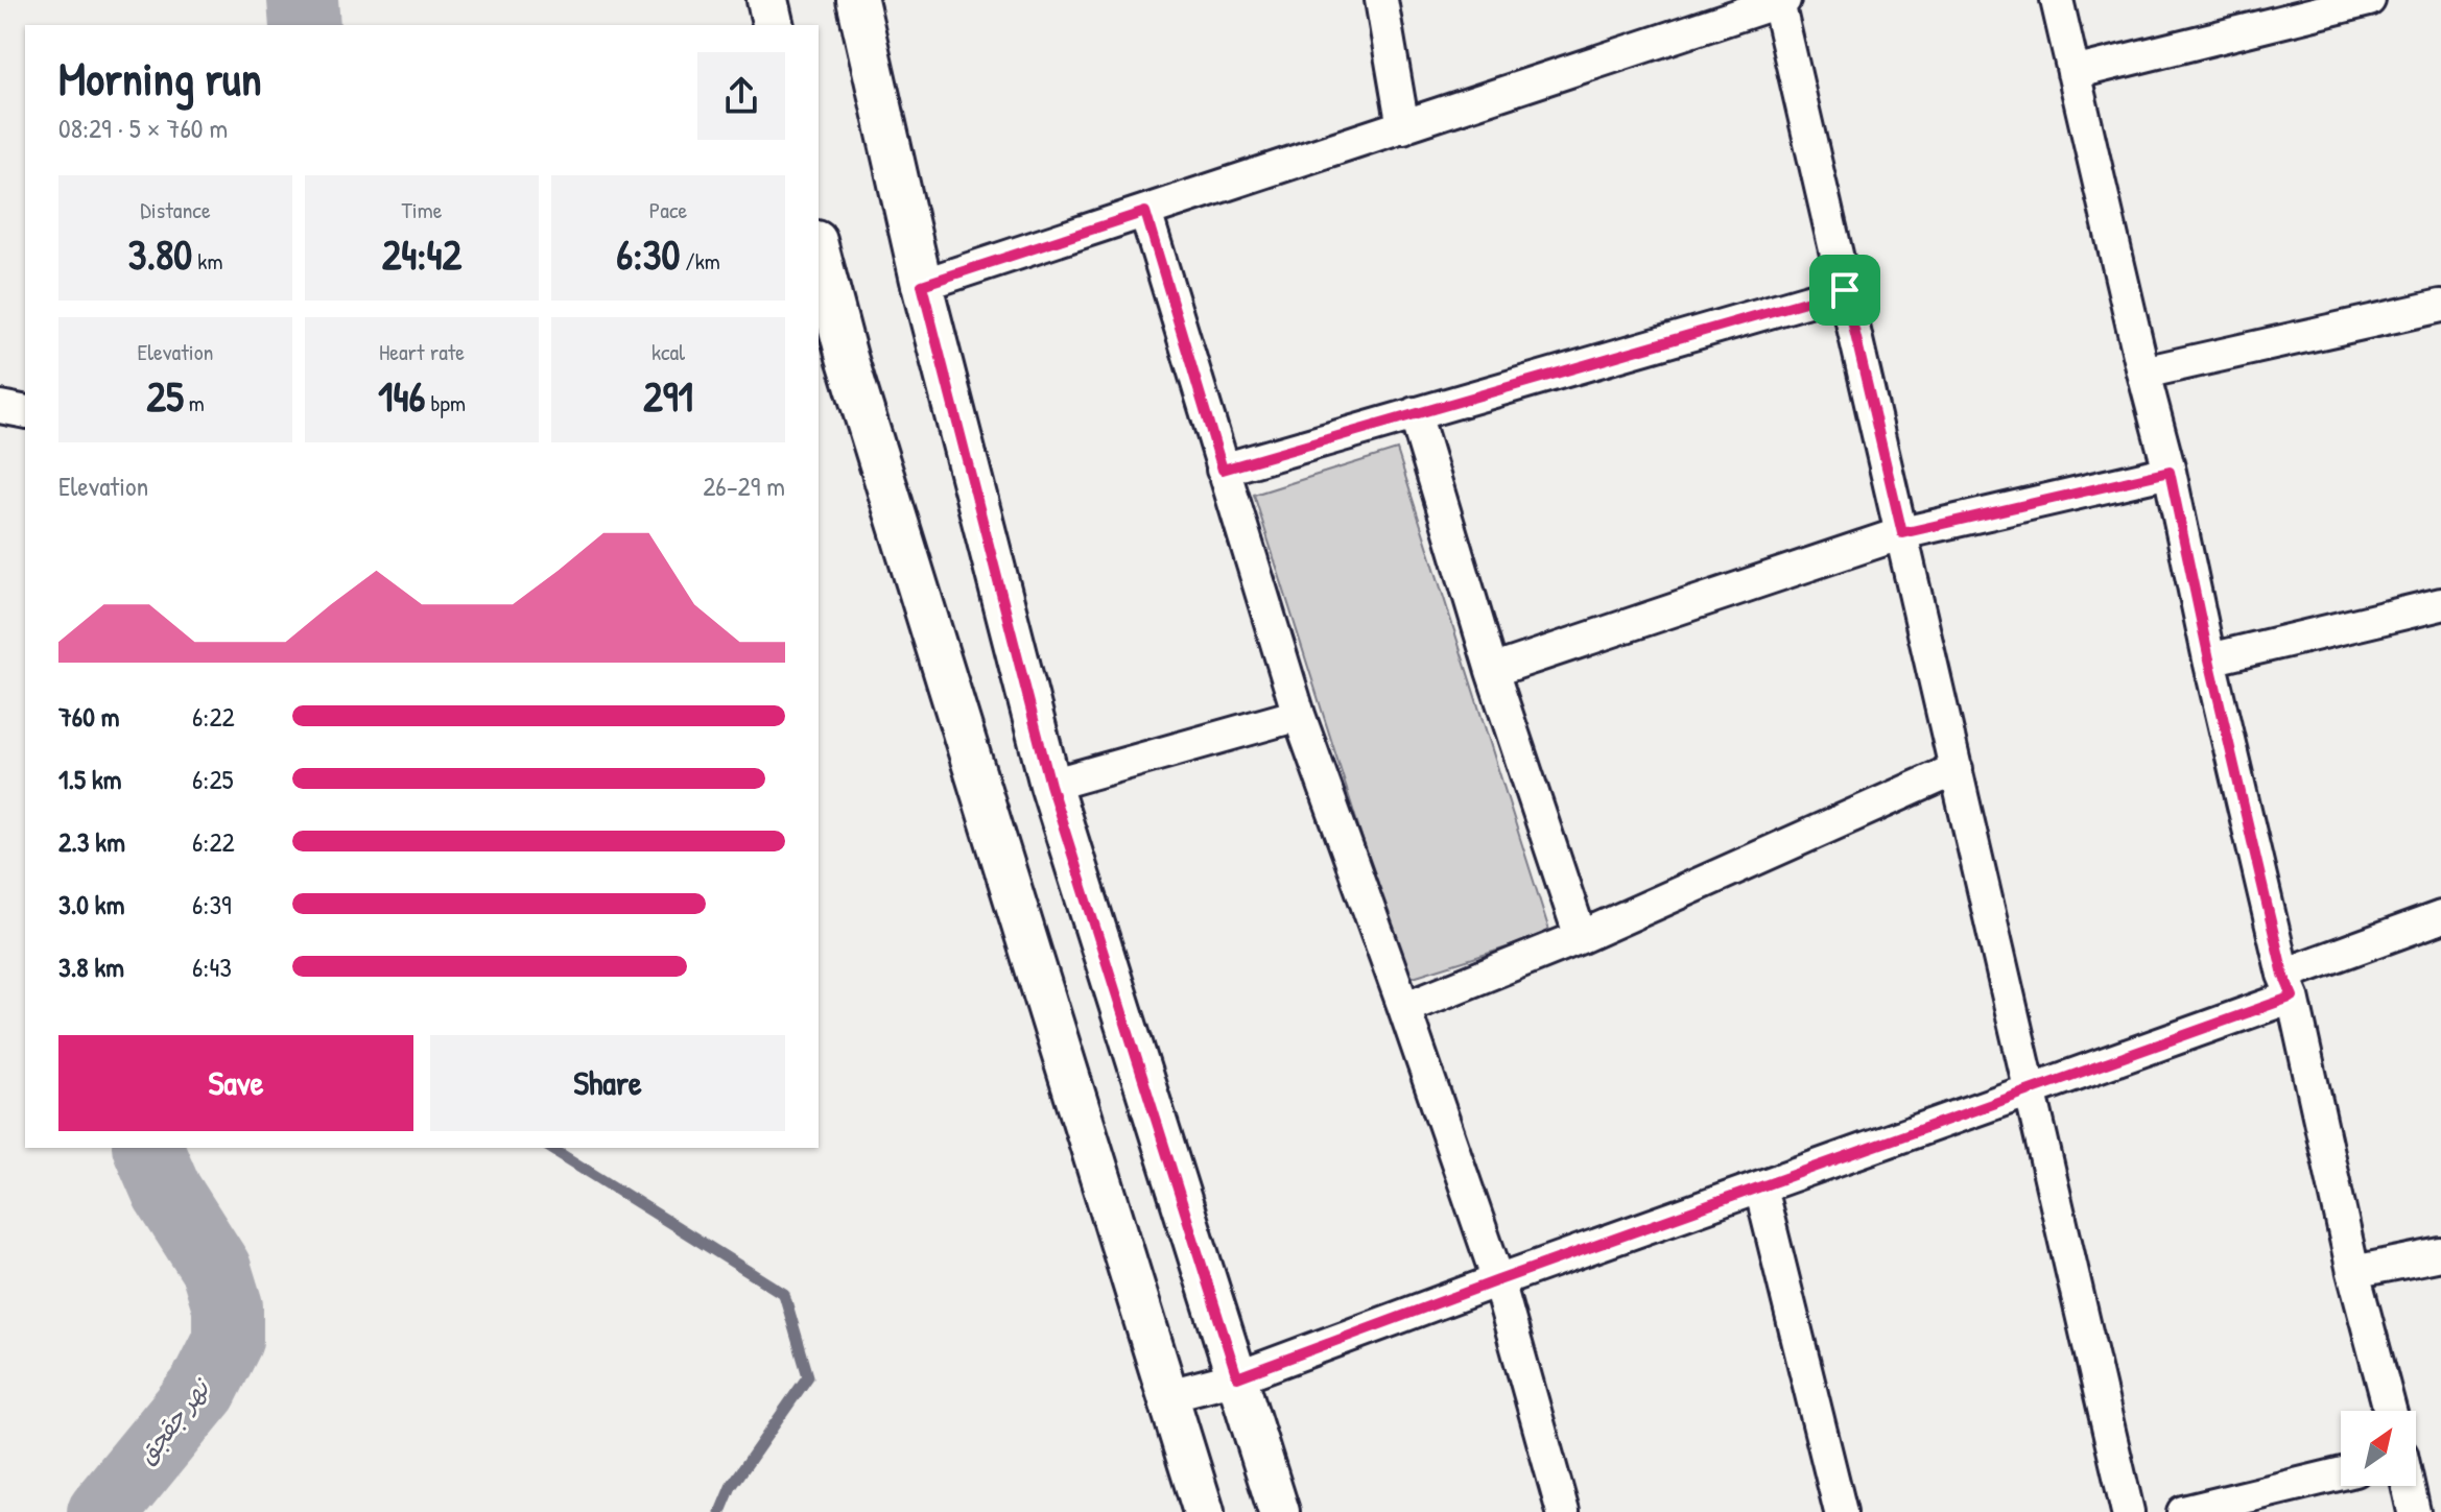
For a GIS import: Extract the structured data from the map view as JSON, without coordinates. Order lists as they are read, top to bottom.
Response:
{
  "water": ["نهر جقجق"],
  "north": "top right",
  "page": {
    "heading": ["Morning run", "08:29 · 5 × 760 m"],
    "stats": [
      ["Distance", "3.80 km"],
      ["Time", "24:42"],
      ["Pace", "6:30 /km"],
      ["Elevation", "25 m"],
      ["Heart rate", "146 bpm"],
      ["kcal", "291"]
    ],
    "chart": ["Elevation", "26–29 m"],
    "list": [
      {
        "name": "760 m",
        "note": "6:22"
      },
      {
        "name": "1.5 km",
        "note": "6:25"
      },
      {
        "name": "2.3 km",
        "note": "6:22"
      },
      {
        "name": "3.0 km",
        "note": "6:39"
      },
      {
        "name": "3.8 km",
        "note": "6:43"
      }
    ],
    "buttons": ["Save", "Share"]
  }
}
